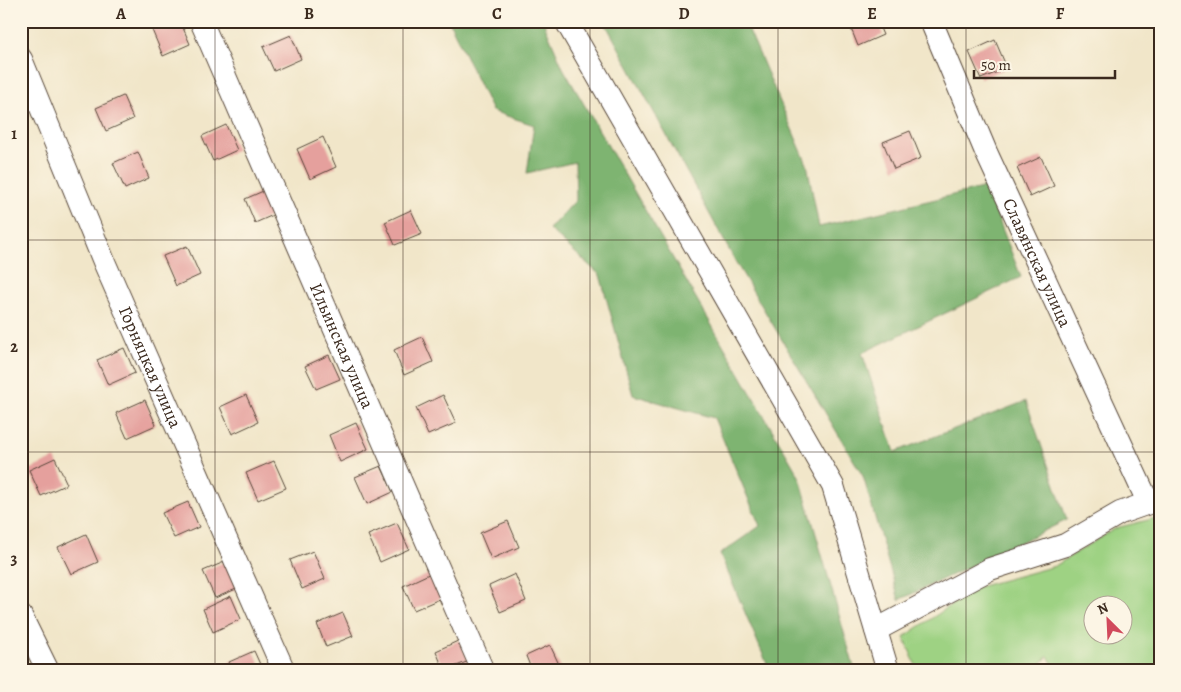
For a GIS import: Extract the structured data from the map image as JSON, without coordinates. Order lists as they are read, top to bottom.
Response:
{
  "streets": {
    "street": ["Славянская улица", "Ильинская улица", "Горняцкая улица"]
  },
  "scale_bar": "50 m",
  "north": "top left",
  "grid": {
    "columns": [
      "A",
      "B",
      "C",
      "D",
      "E",
      "F"
    ],
    "rows": ["1", "2", "3"]
  }
}
